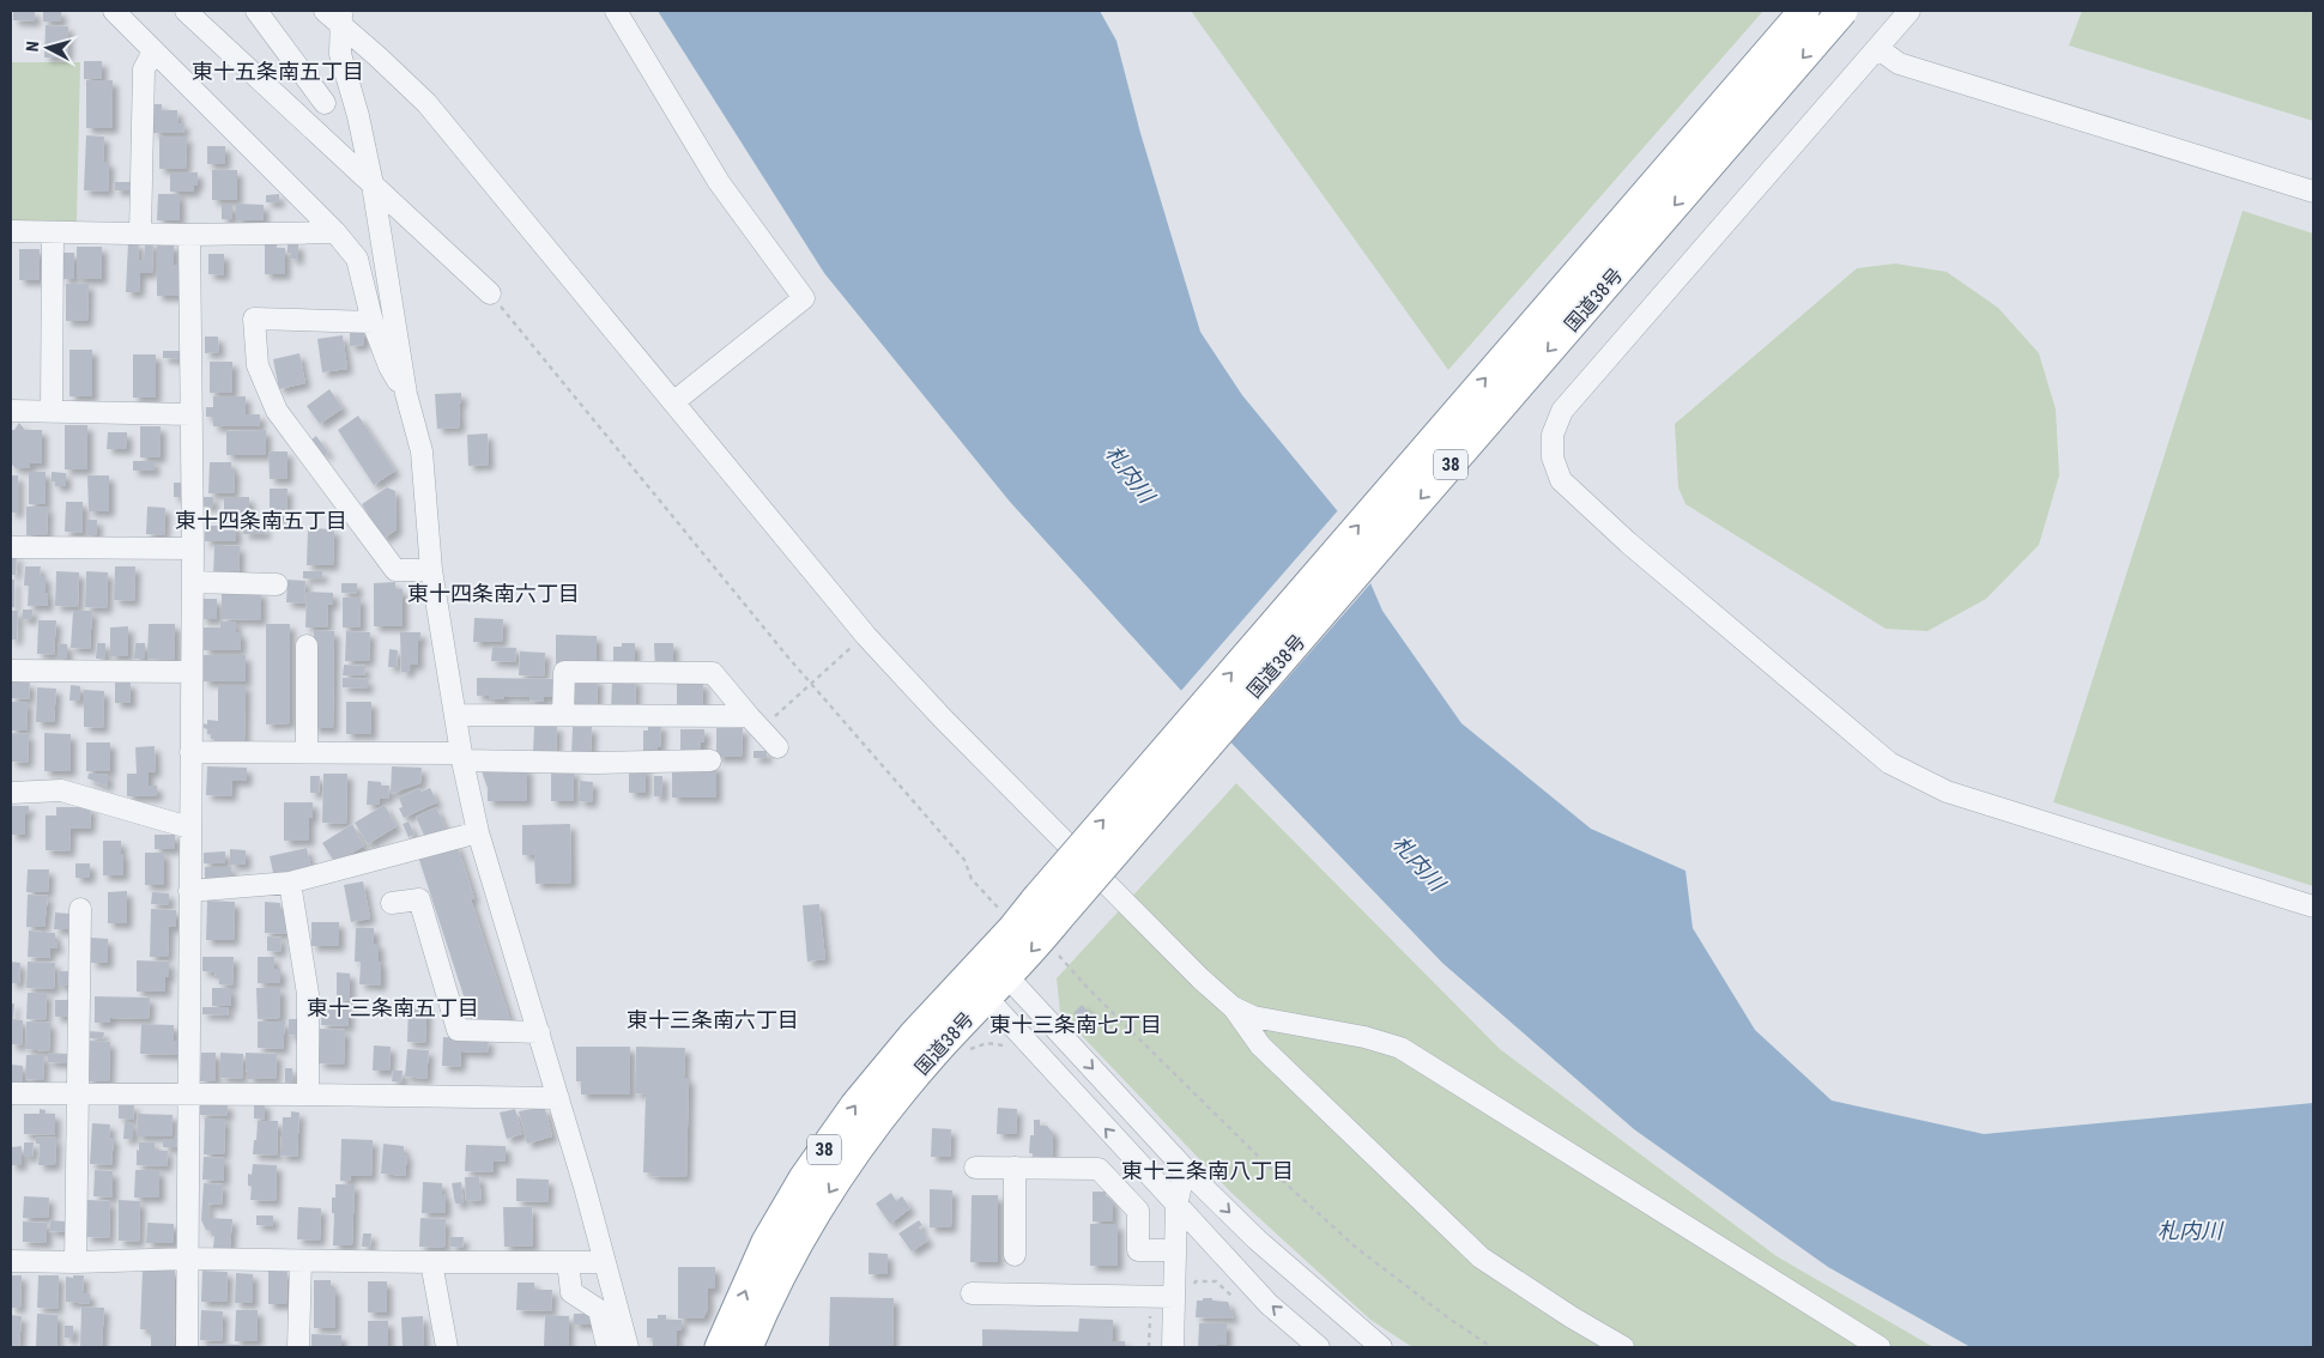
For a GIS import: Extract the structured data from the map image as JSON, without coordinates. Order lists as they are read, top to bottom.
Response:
{
  "streets": {
    "highway": ["国道38号", "38"]
  },
  "districts": [
    "東十五条南五丁目",
    "東十四条南五丁目",
    "東十四条南六丁目",
    "東十三条南五丁目",
    "東十三条南六丁目",
    "東十三条南七丁目",
    "東十三条南八丁目"
  ],
  "water": ["札内川"],
  "north": "left"
}
